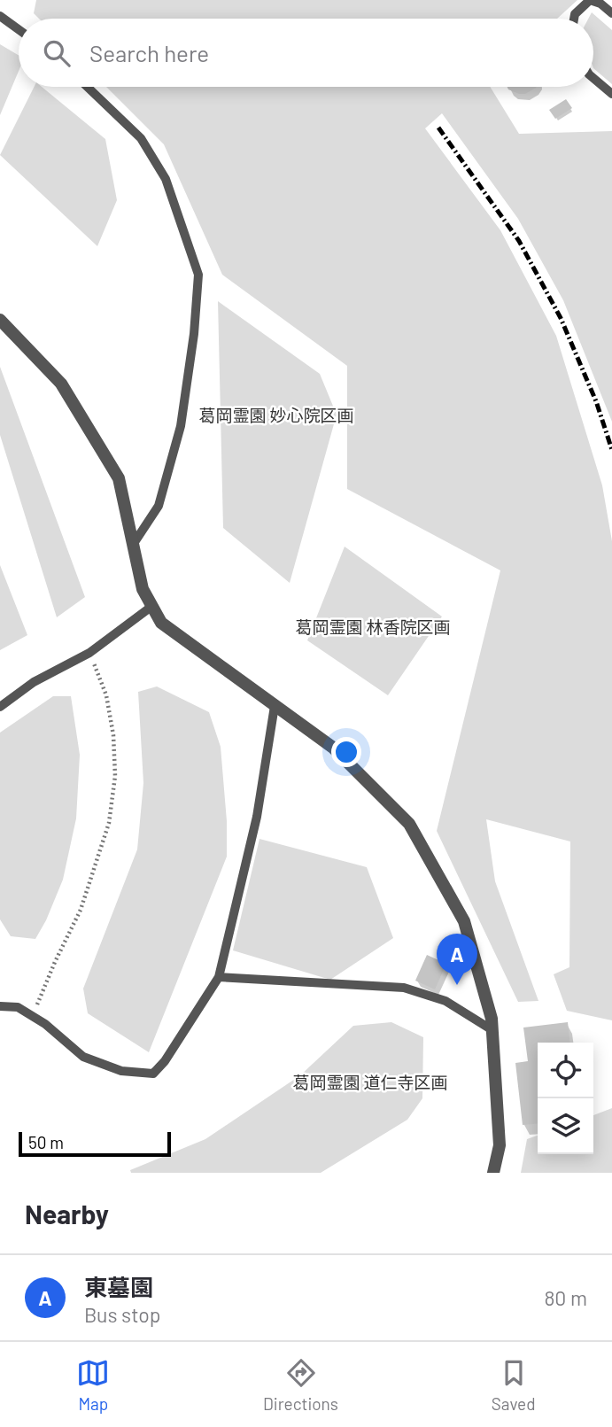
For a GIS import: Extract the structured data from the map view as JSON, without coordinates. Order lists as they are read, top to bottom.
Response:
{
  "parks": ["葛岡霊園 妙心院区画", "葛岡霊園 林香院区画", "葛岡霊園 道仁寺区画"],
  "scale_bar": "50 m",
  "page": {
    "search": "Search here",
    "pins": "A",
    "scale": "50 m",
    "heading": "Nearby",
    "list": [
      {
        "mark": "A",
        "name": "東墓園",
        "note": "Bus stop",
        "value": "80 m"
      }
    ],
    "nav": ["Map", "Directions", "Saved"]
  }
}
